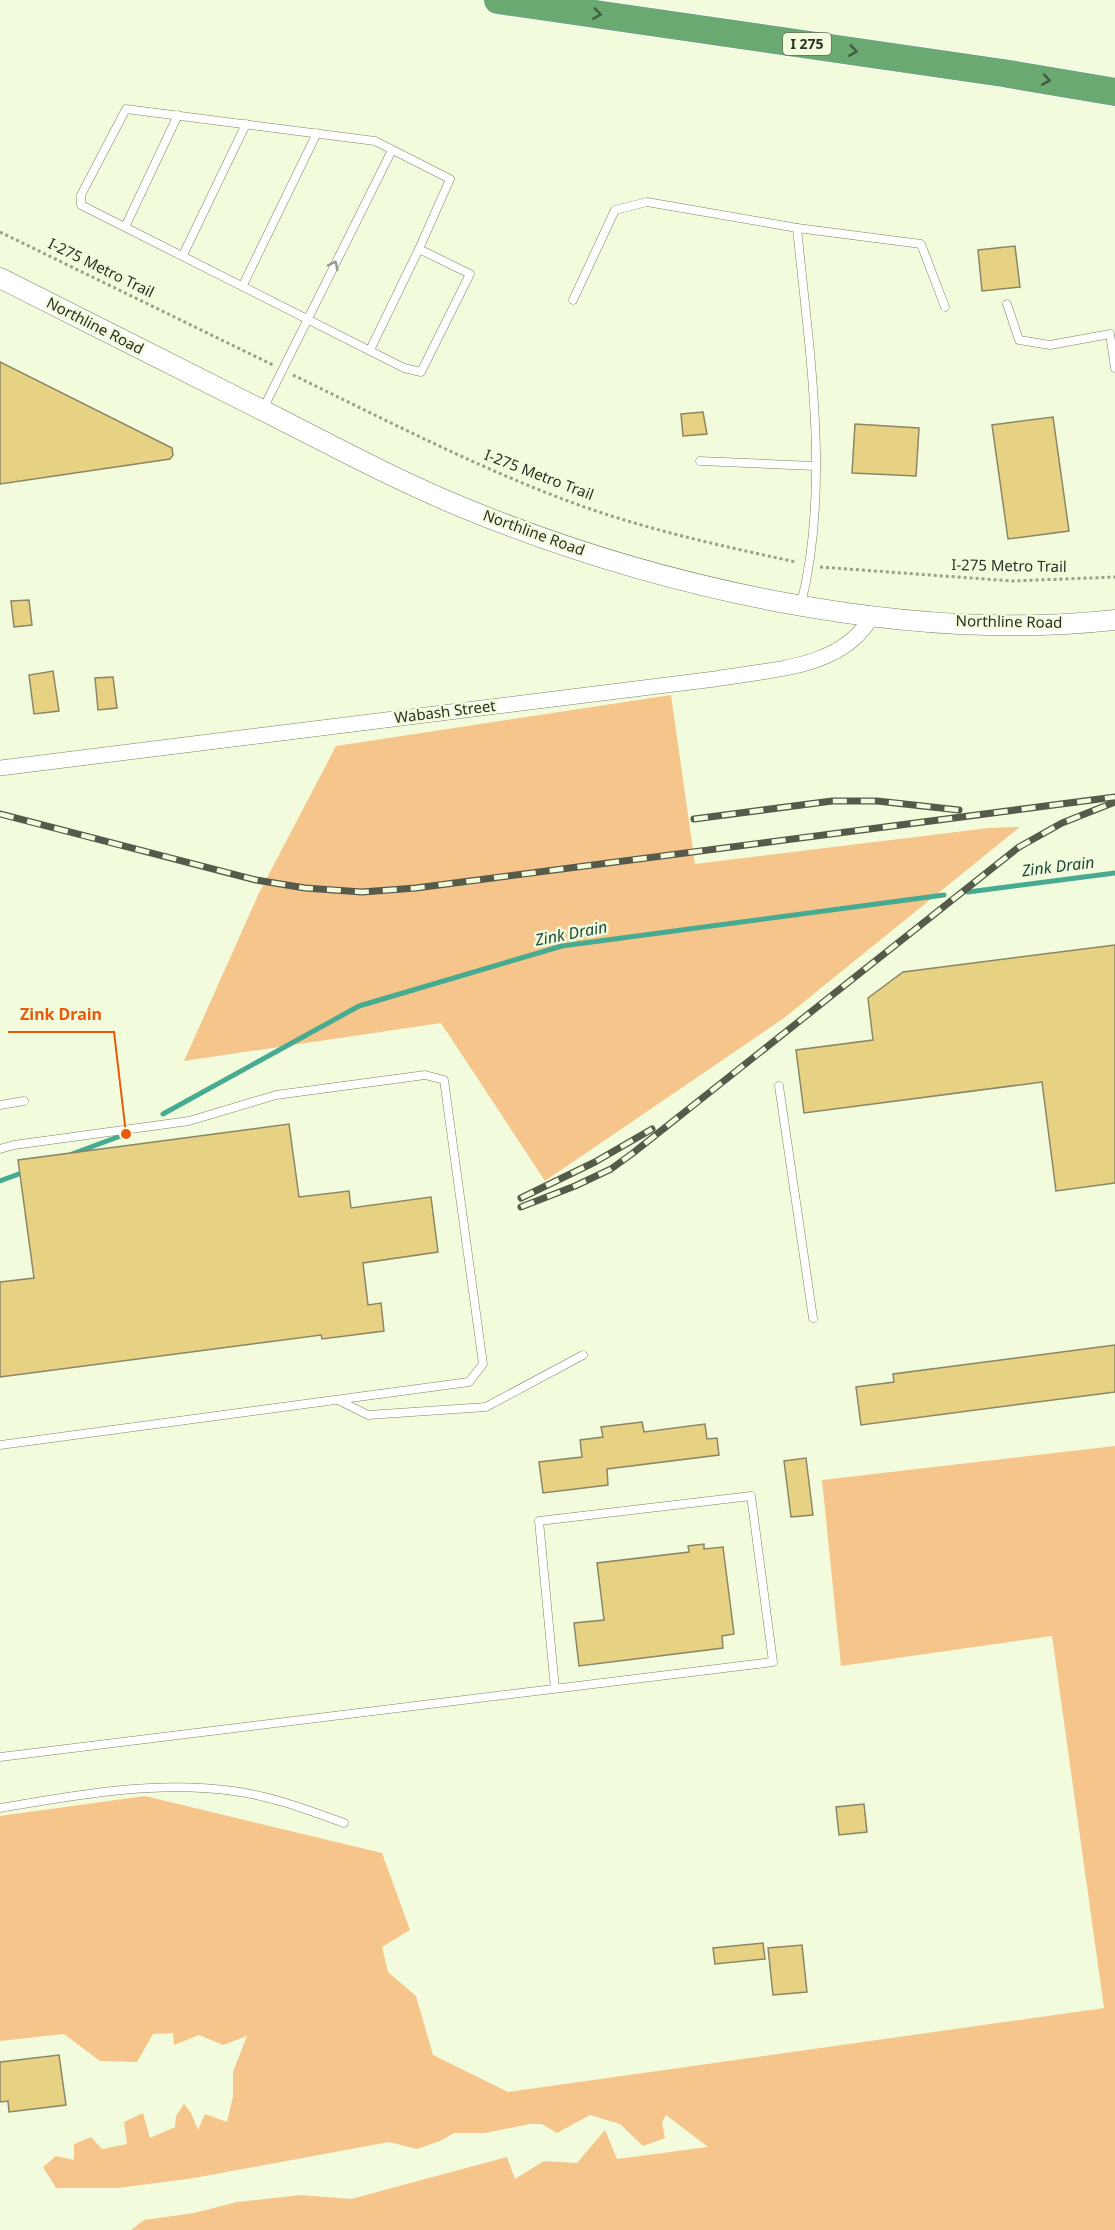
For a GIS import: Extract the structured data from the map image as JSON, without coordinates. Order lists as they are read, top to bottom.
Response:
{
  "streets": {
    "highway": ["I 275"],
    "street": ["Northline Road", "Wabash Street"],
    "path": ["I-275 Metro Trail"]
  },
  "crossings": [
    ["Northline Road", "Wabash Street"]
  ],
  "water": ["Zink Drain"],
  "places": ["Zink Drain"]
}
